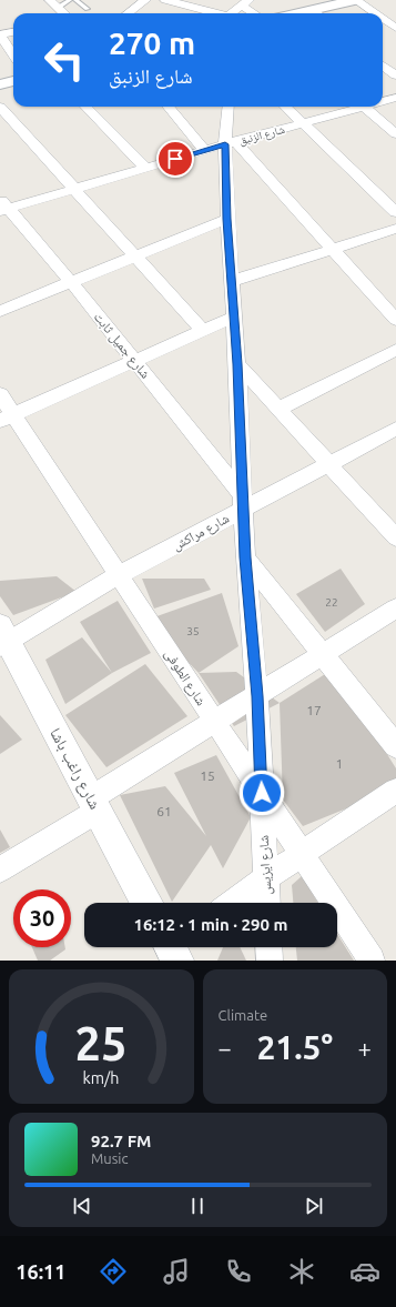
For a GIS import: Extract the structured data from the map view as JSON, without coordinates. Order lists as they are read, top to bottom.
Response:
{
  "streets": {
    "street": [
      "شارع الزنبق",
      "شارع جميل ثابت",
      "شارع مراكش",
      "شارع الطوفى",
      "شارع راغب باشا",
      "شارع ايزيس"
    ]
  },
  "crossings": [
    ["شارع الزنبق", "شارع جميل ثابت"],
    ["شارع الزنبق", "شارع ايزيس"],
    ["شارع جميل ثابت", "شارع مراكش"],
    ["شارع جميل ثابت", "شارع ايزيس"],
    ["شارع مراكش", "شارع الطوفى"],
    ["شارع مراكش", "شارع راغب باشا"],
    ["شارع مراكش", "شارع ايزيس"],
    ["شارع الطوفى", "شارع ايزيس"]
  ],
  "house_numbers": [
    "22",
    "35",
    "17",
    "1",
    "15",
    "61"
  ],
  "page": {
    "turn": ["270 m", "شارع الزنبق"],
    "limit": "30",
    "trip": "16:12 · 1 min · 290 m",
    "tile": "Climate",
    "heat": ["−", "21.5°", "+"],
    "song": ["92.7 FM", "Music"],
    "tabs": "16:11",
    "gauge": ["25", "km/h"]
  }
}
